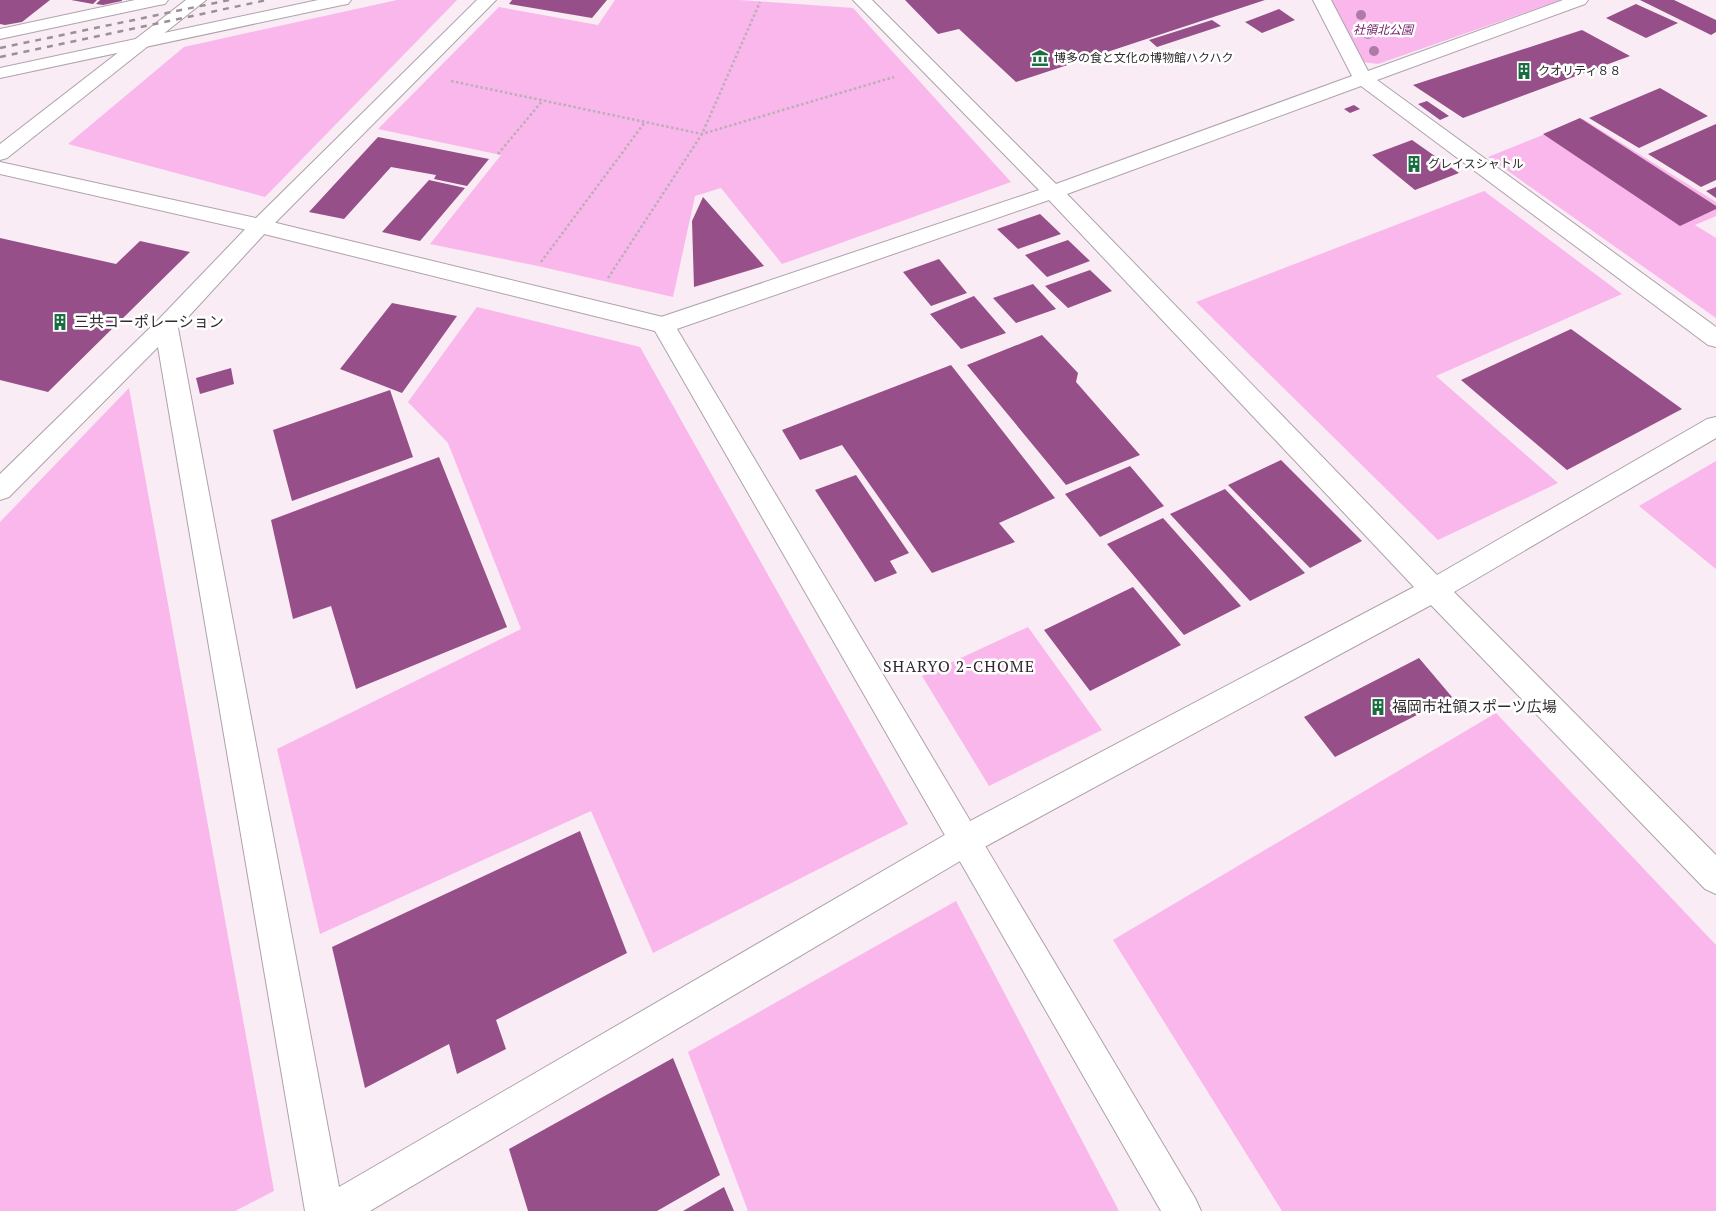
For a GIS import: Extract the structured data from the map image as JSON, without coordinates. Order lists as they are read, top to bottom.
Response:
{
  "districts": ["SHARYO 2-CHOME"],
  "parks": ["社領北公園"],
  "places": {
    "museum": ["博多の食と文化の博物館ハクハク"],
    "building": [
      "クオリティ８８",
      "グレイスシャトル",
      "三共コーポレーション",
      "福岡市社領スポーツ広場"
    ]
  }
}
